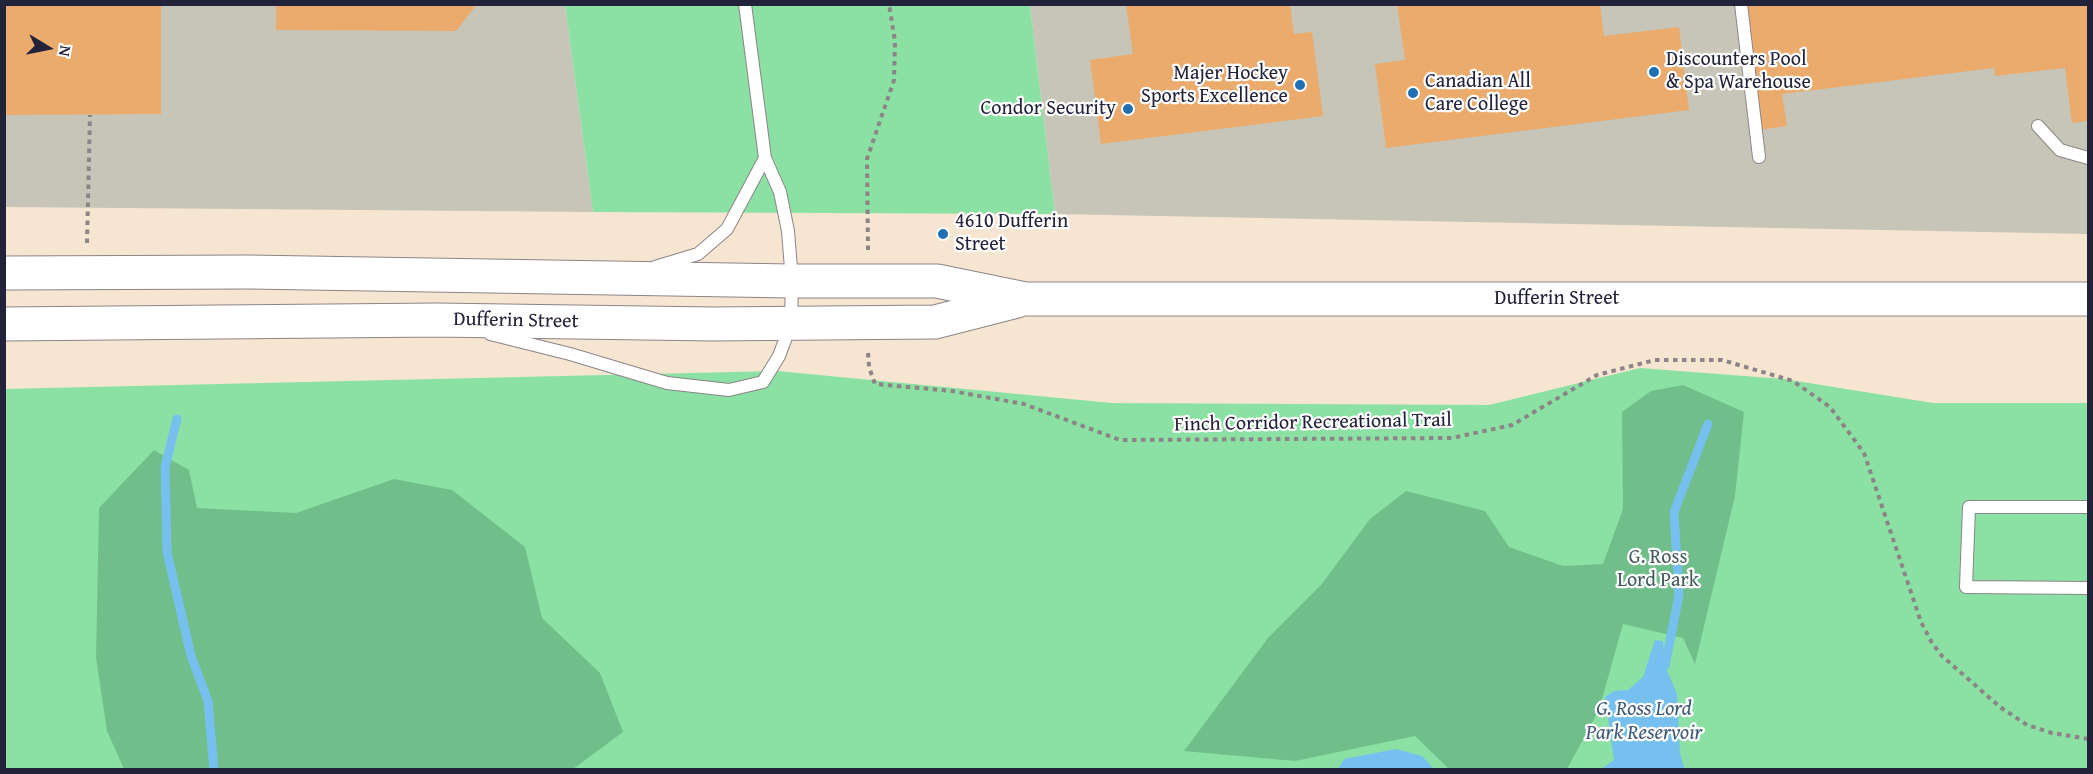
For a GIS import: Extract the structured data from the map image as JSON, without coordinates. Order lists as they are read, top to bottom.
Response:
{
  "streets": {
    "main road": ["Dufferin Street"],
    "path": ["Finch Corridor Recreational Trail"]
  },
  "water": ["G. Ross Lord Park Reservoir"],
  "parks": ["G. Ross Lord Park"],
  "places": [
    "Discounters Pool & Spa Warehouse",
    "Majer Hockey Sports Excellence",
    "Canadian All Care College",
    "Condor Security",
    "4610 Dufferin Street"
  ],
  "north": "right"
}
